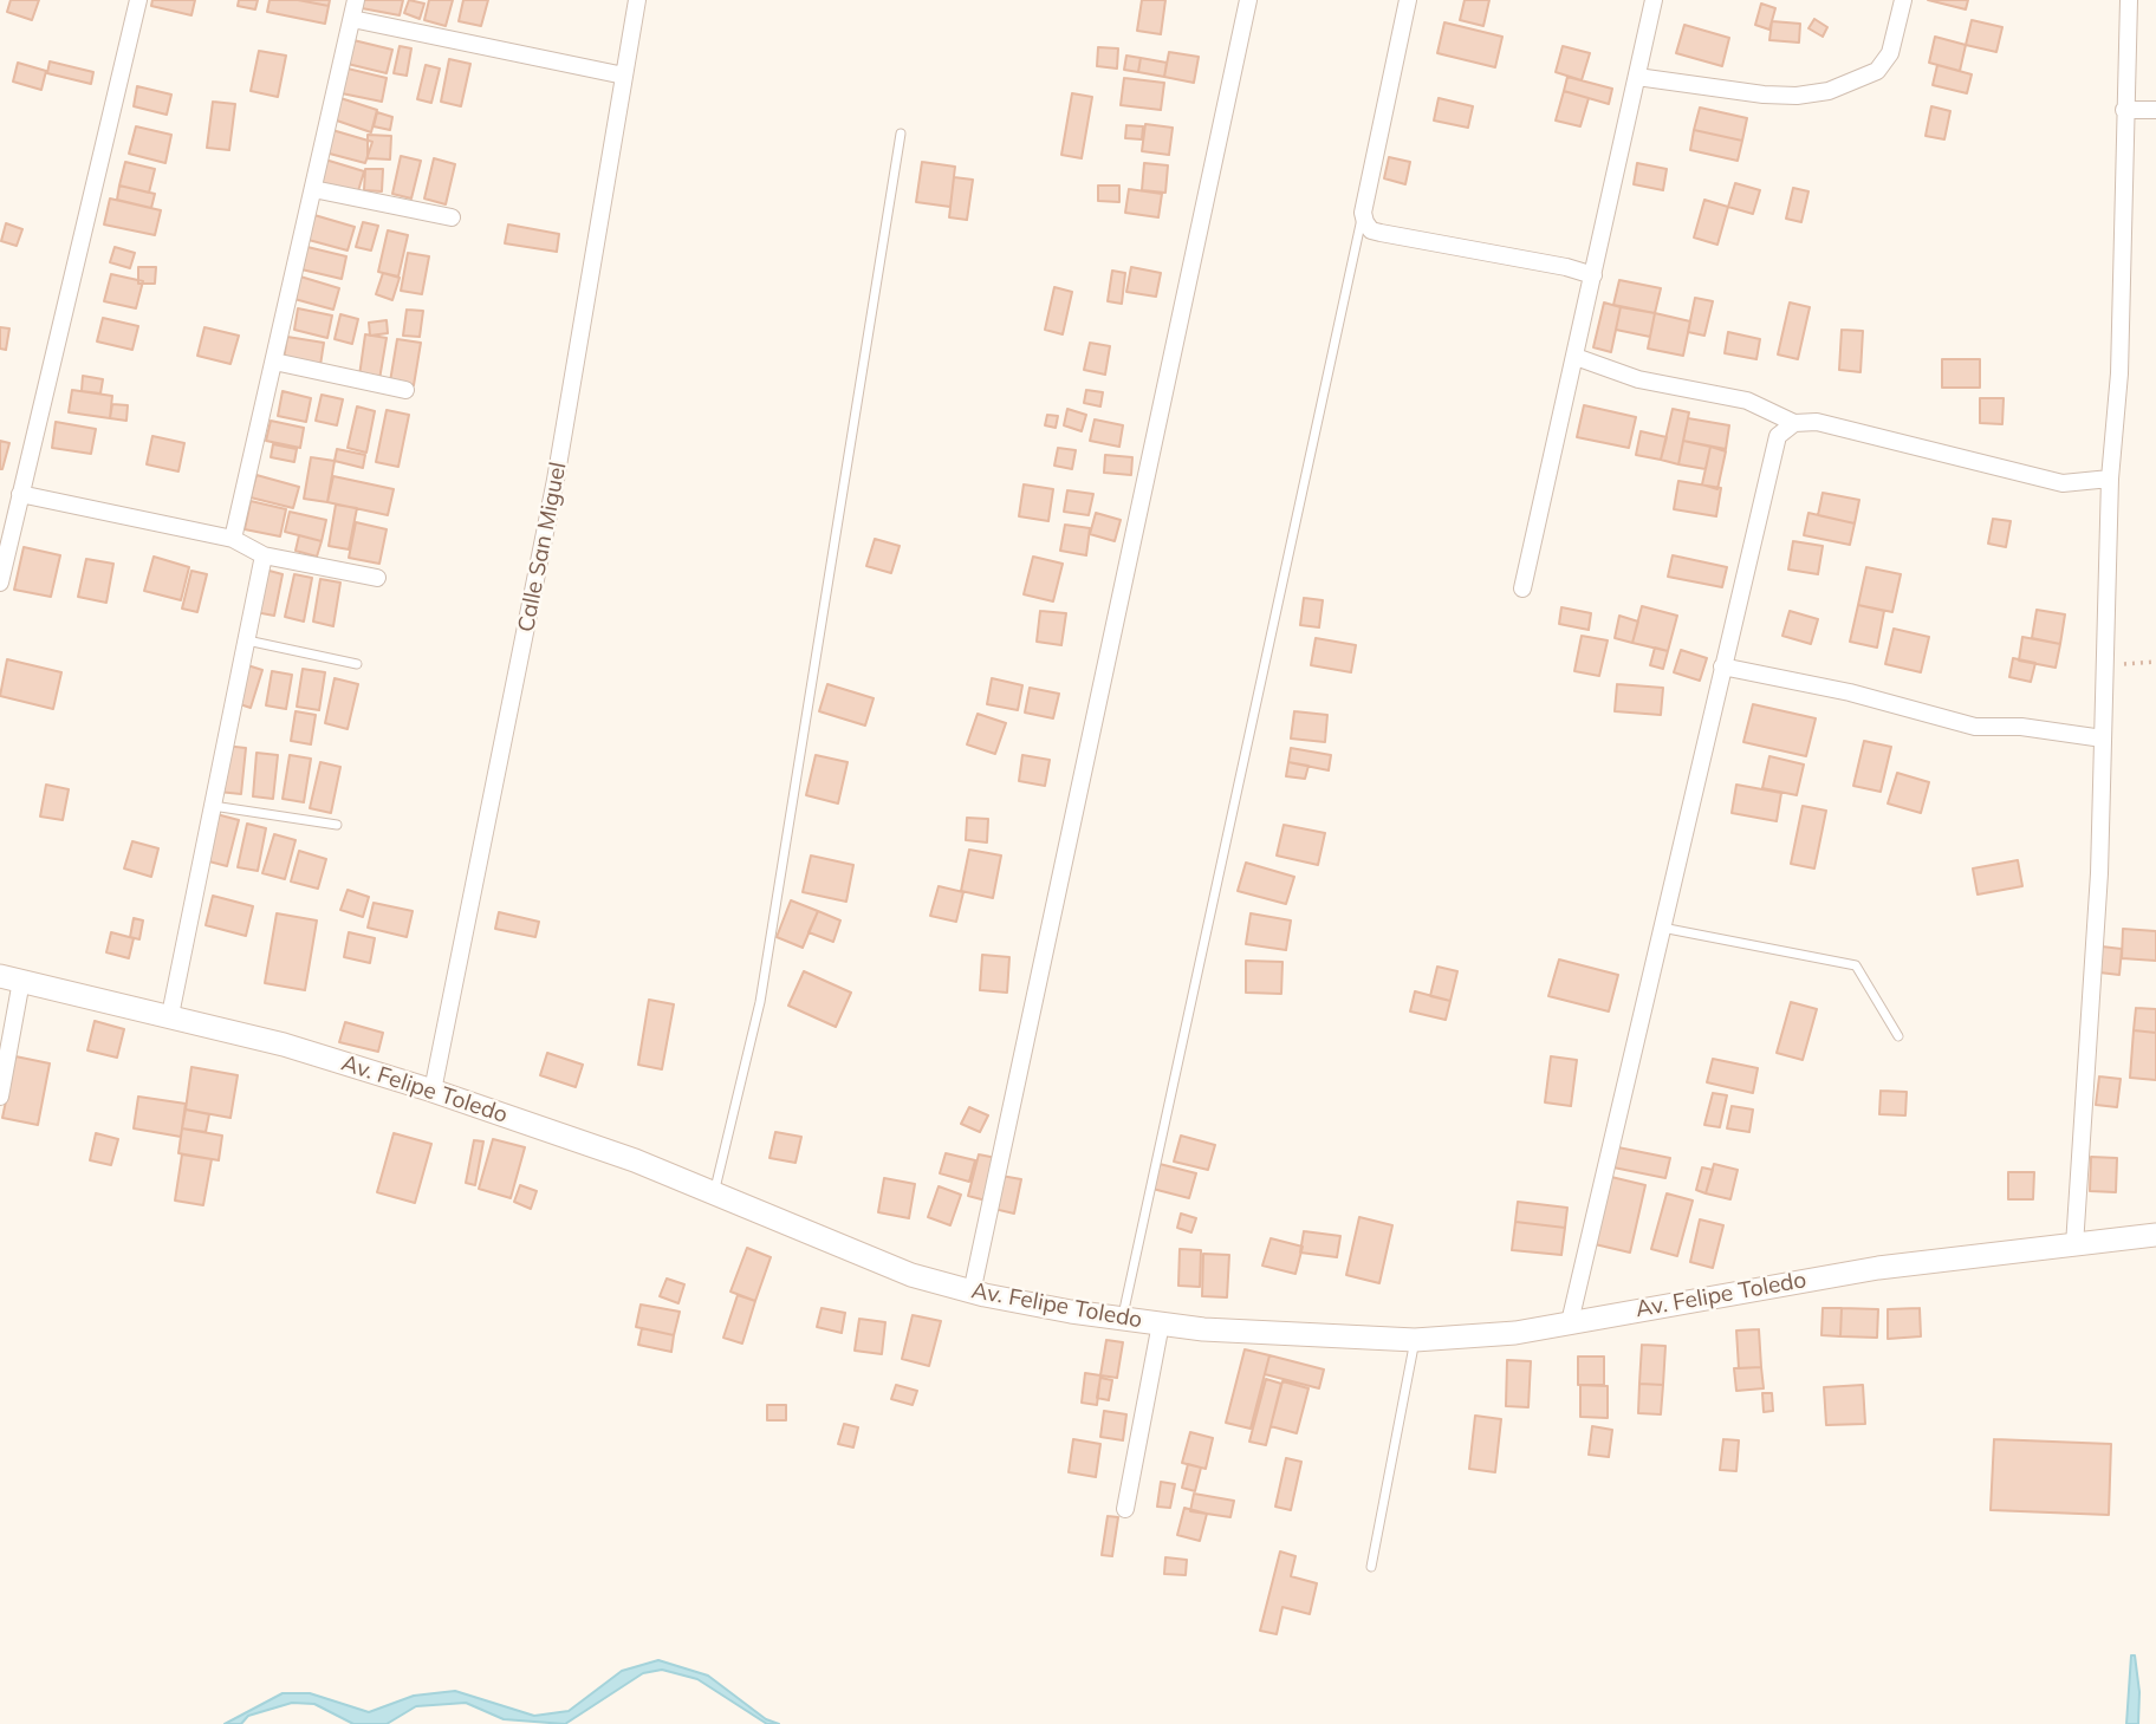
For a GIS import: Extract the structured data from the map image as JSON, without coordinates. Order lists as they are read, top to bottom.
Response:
{
  "streets": {
    "main road": ["Av. Felipe Toledo"],
    "street": ["Calle San Miguel"]
  },
  "crossings": [
    ["Calle San Miguel", "Av. Felipe Toledo"]
  ]
}
